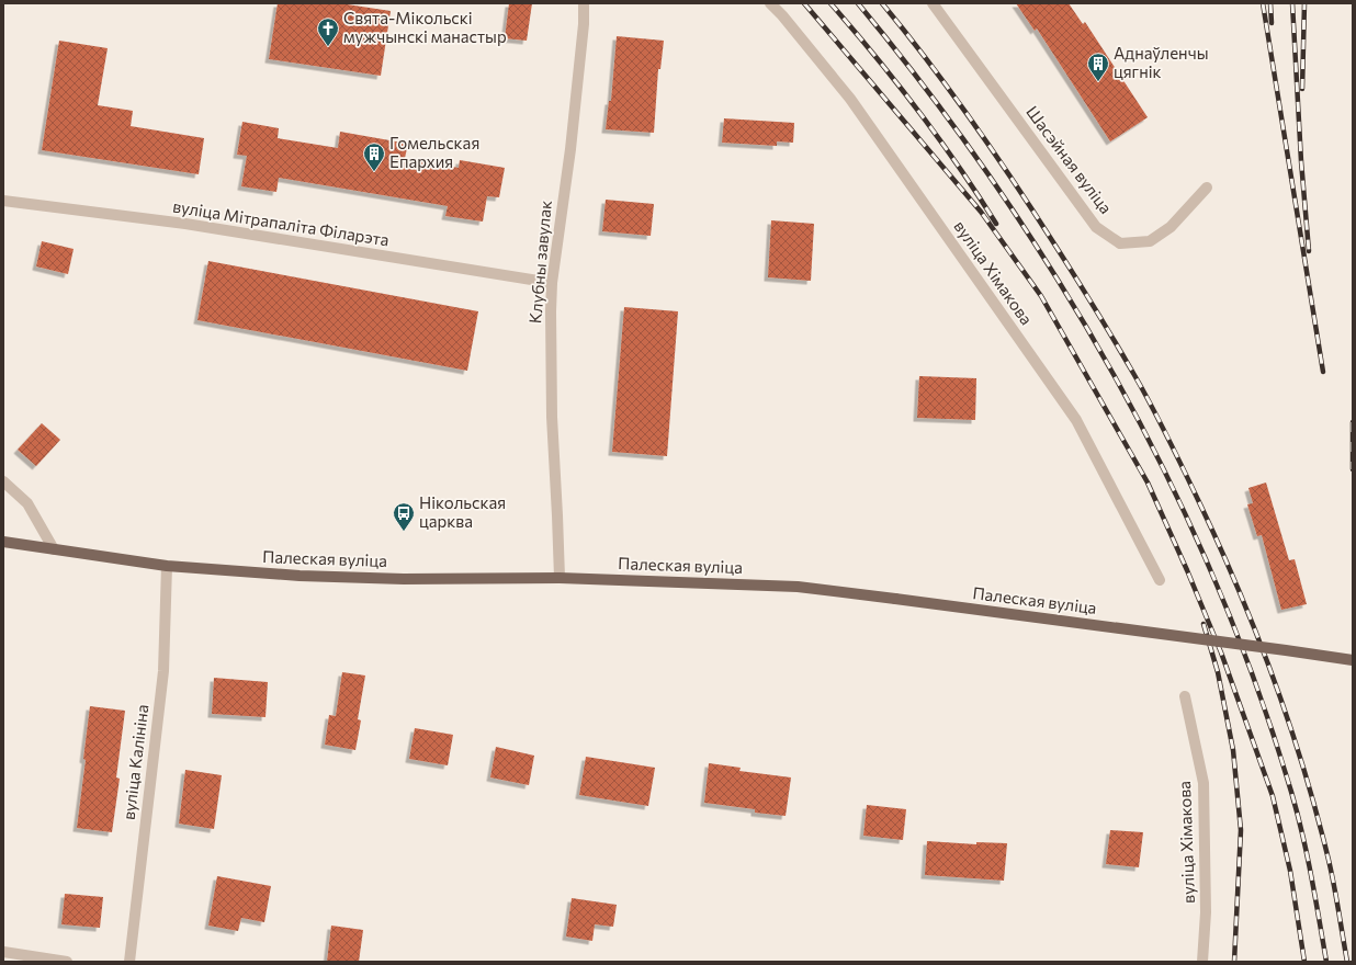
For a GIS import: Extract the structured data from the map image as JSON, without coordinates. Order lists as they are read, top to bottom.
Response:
{
  "streets": {
    "main road": ["Палеская вуліца"],
    "street": [
      "Шасэйная вуліца",
      "вуліца Мітрапаліта Філарэта",
      "Клубны завулак",
      "вуліца Хімакова",
      "вуліца Калініна"
    ]
  },
  "crossings": [
    ["вуліца Мітрапаліта Філарэта", "Клубны завулак"],
    ["Клубны завулак", "Палеская вуліца"],
    ["Палеская вуліца", "вуліца Калініна"]
  ],
  "places": {
    "church": ["Свята-Мікольскі мужчынскі манастыр"],
    "building": ["Аднаўленчы цягнік", "Гомельская Епархия"],
    "bus stop": ["Нікольская царква"]
  }
}
